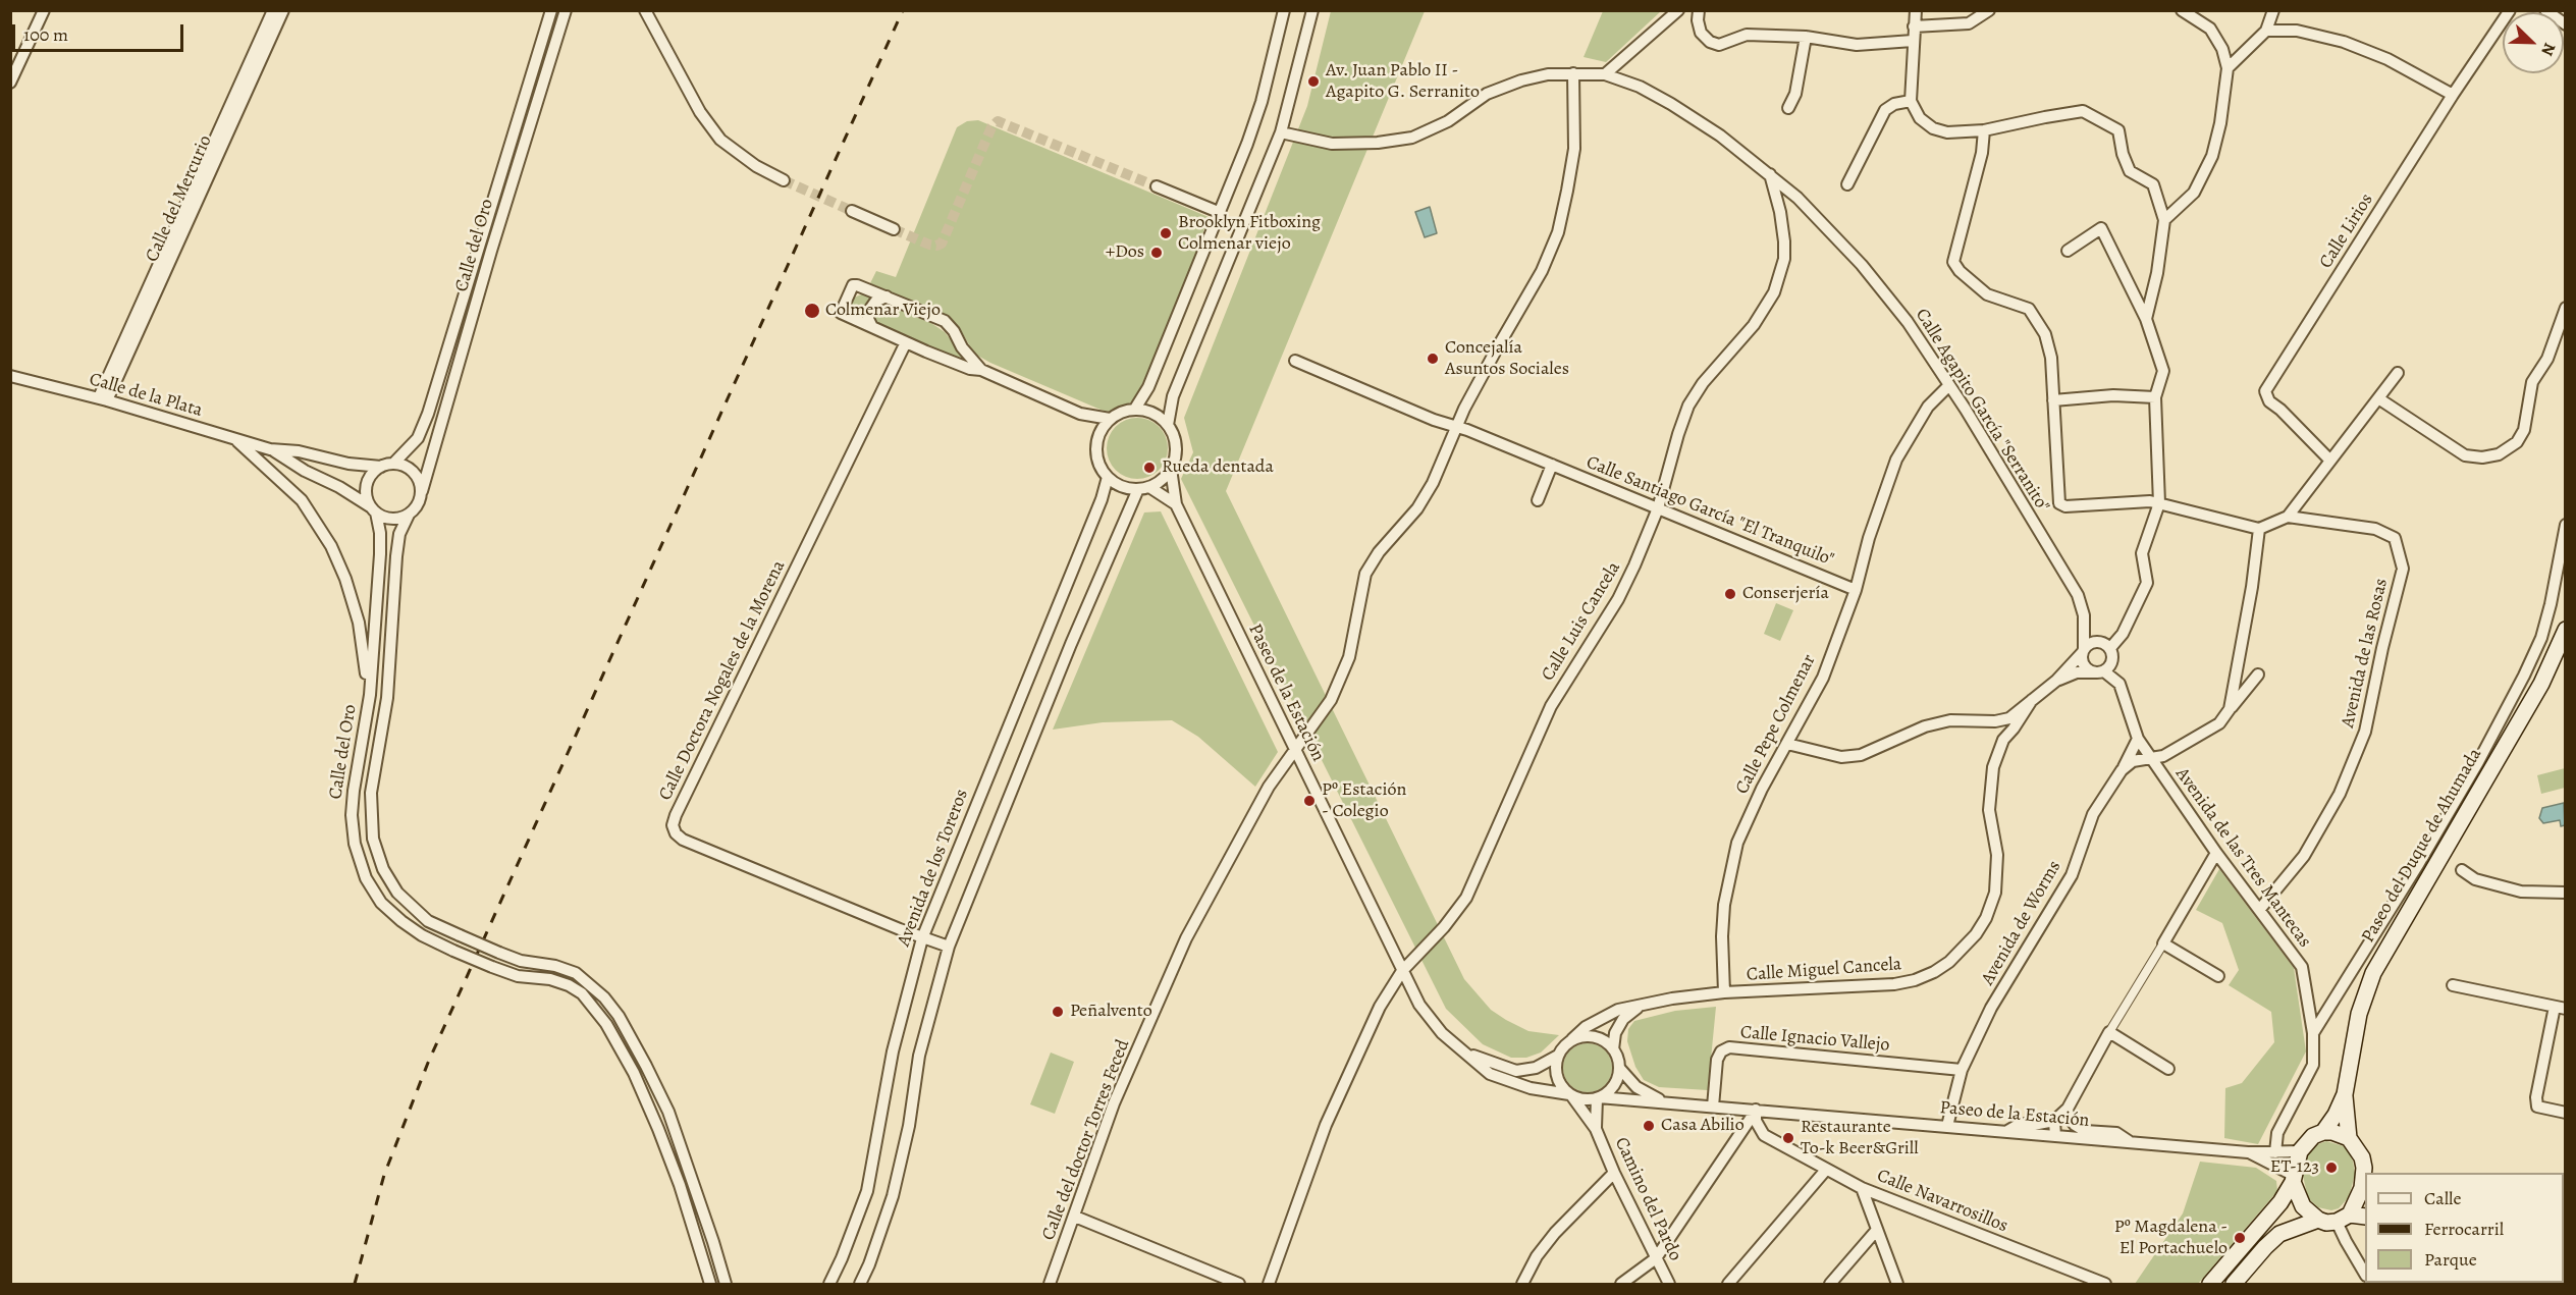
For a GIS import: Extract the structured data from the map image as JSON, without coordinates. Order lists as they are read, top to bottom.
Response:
{
  "streets": {
    "main road": ["Paseo del Duque de Ahumada"],
    "street": [
      "Calle del Mercurio",
      "Calle Lirios",
      "Calle del Oro",
      "Calle de la Plata",
      "Calle Agapito García \"Serranito\"",
      "Calle Santiago García \"El Tranquilo\"",
      "Calle Luis Cancela",
      "Avenida de las Rosas",
      "Calle Doctora Nogales de la Morena",
      "Paseo de la Estación",
      "Calle Pepe Colmenar",
      "Avenida de las Tres Mantecas",
      "Avenida de los Toreros",
      "Avenida de Worms",
      "Calle Miguel Cancela",
      "Calle Ignacio Vallejo",
      "Calle del doctor Torres Feced",
      "Camino del Pardo",
      "Calle Navarrosillos"
    ]
  },
  "crossings": [
    ["Calle del Mercurio", "Calle de la Plata"],
    ["Calle del Oro", "Calle de la Plata"],
    ["Calle Agapito García \"Serranito\"", "Calle Luis Cancela"],
    ["Calle Agapito García \"Serranito\"", "Calle Pepe Colmenar"],
    ["Calle Agapito García \"Serranito\"", "Avenida de las Tres Mantecas"],
    ["Calle Agapito García \"Serranito\"", "Calle Miguel Cancela"],
    ["Calle Agapito García \"Serranito\"", "Calle del doctor Torres Feced"],
    ["Calle Santiago García \"El Tranquilo\"", "Calle Luis Cancela"],
    ["Calle Santiago García \"El Tranquilo\"", "Calle Pepe Colmenar"],
    ["Calle Santiago García \"El Tranquilo\"", "Calle del doctor Torres Feced"],
    ["Calle Luis Cancela", "Paseo de la Estación"],
    ["Avenida de las Rosas", "Avenida de las Tres Mantecas"],
    ["Calle Doctora Nogales de la Morena", "Avenida de los Toreros"],
    ["Paseo de la Estación", "Avenida de las Tres Mantecas"],
    ["Paseo de la Estación", "Avenida de los Toreros"],
    ["Paseo de la Estación", "Avenida de Worms"],
    ["Paseo de la Estación", "Calle Miguel Cancela"],
    ["Paseo de la Estación", "Calle Ignacio Vallejo"],
    ["Paseo de la Estación", "Calle del doctor Torres Feced"],
    ["Paseo de la Estación", "Camino del Pardo"],
    ["Paseo de la Estación", "Calle Navarrosillos"],
    ["Calle Pepe Colmenar", "Calle Miguel Cancela"],
    ["Avenida de las Tres Mantecas", "Avenida de Worms"],
    ["Avenida de las Tres Mantecas", "Calle Miguel Cancela"],
    ["Avenida de Worms", "Calle Ignacio Vallejo"],
    ["Calle Miguel Cancela", "Camino del Pardo"]
  ],
  "places": [
    "Av. Juan Pablo II - Agapito G. Serranito",
    "Brooklyn Fitboxing Colmenar viejo",
    "+Dos",
    "Colmenar Viejo",
    "Concejalía Asuntos Sociales",
    "Rueda dentada",
    "Conserjería",
    "Pº Estación - Colegio",
    "Peñalvento",
    "Casa Abilio",
    "Restaurante To-k Beer&Grill",
    "ET-123",
    "Pº Magdalena - El Portachuelo"
  ],
  "legend": ["Calle", "Ferrocarril", "Parque"],
  "scale_bar": "100 m",
  "north": "bottom right"
}
